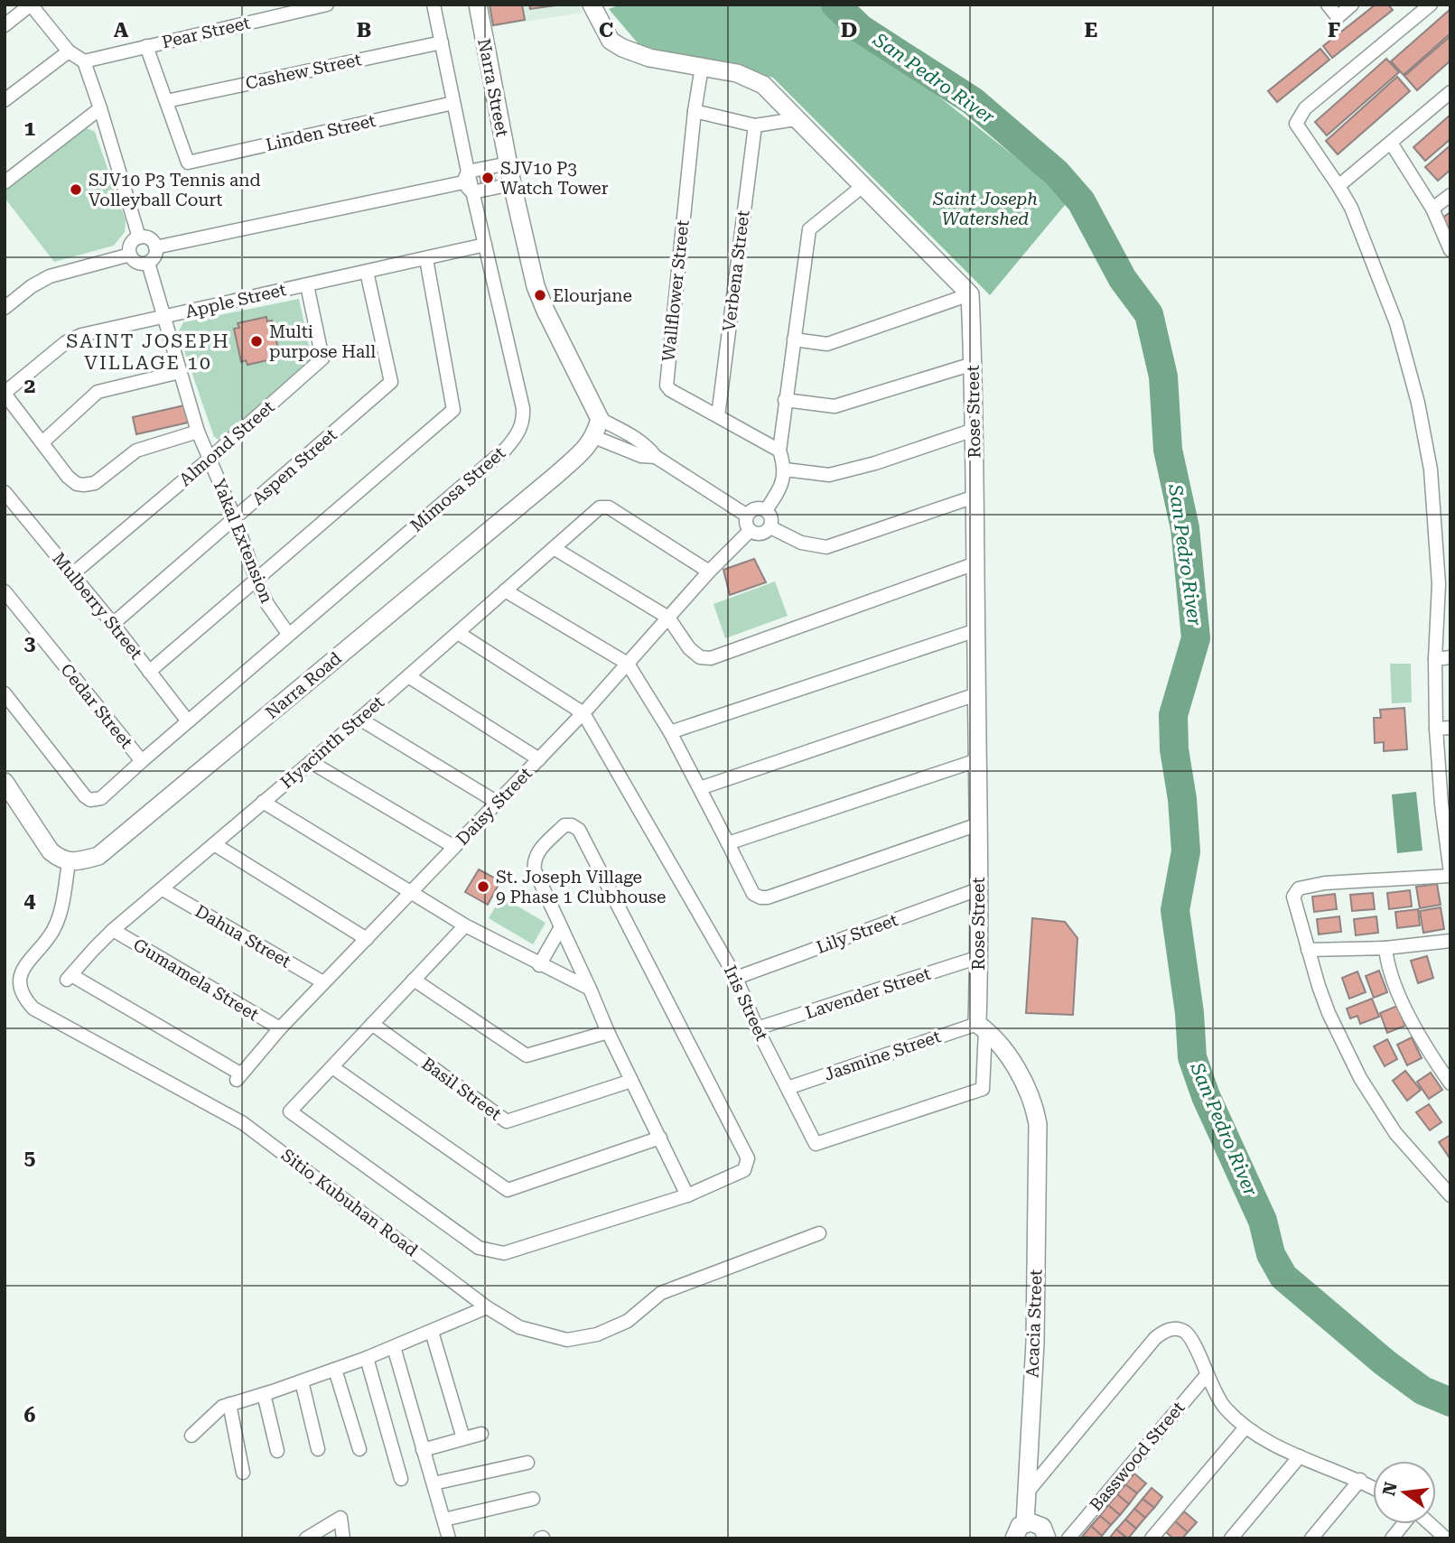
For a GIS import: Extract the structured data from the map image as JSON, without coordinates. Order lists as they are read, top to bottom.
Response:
{
  "streets": {
    "street": [
      "Pear Street",
      "Cashew Street",
      "Narra Street",
      "Linden Street",
      "Verbena Street",
      "Wallflower Street",
      "Apple Street",
      "Rose Street",
      "Almond Street",
      "Aspen Street",
      "Mimosa Street",
      "Yakal Extension",
      "Mulberry Street",
      "Narra Road",
      "Cedar Street",
      "Hyacinth Street",
      "Daisy Street",
      "Lily Street",
      "Dahua Street",
      "Gumamela Street",
      "Lavender Street",
      "Iris Street",
      "Jasmine Street",
      "Basil Street",
      "Sitio Kubuhan Road",
      "Acacia Street",
      "Basswood Street"
    ]
  },
  "crossings": [
    ["Cashew Street", "Linden Street"],
    ["Cashew Street", "Mimosa Street"],
    ["Narra Street", "Narra Road"],
    ["Linden Street", "Mimosa Street"],
    ["Verbena Street", "Wallflower Street"],
    ["Apple Street", "Almond Street"],
    ["Apple Street", "Aspen Street"],
    ["Apple Street", "Mimosa Street"],
    ["Apple Street", "Yakal Extension"],
    ["Rose Street", "Lily Street"],
    ["Rose Street", "Lavender Street"],
    ["Rose Street", "Iris Street"],
    ["Rose Street", "Jasmine Street"],
    ["Rose Street", "Acacia Street"],
    ["Almond Street", "Yakal Extension"],
    ["Almond Street", "Mulberry Street"],
    ["Aspen Street", "Yakal Extension"],
    ["Aspen Street", "Mulberry Street"],
    ["Mimosa Street", "Yakal Extension"],
    ["Mimosa Street", "Mulberry Street"],
    ["Mimosa Street", "Cedar Street"],
    ["Narra Road", "Sitio Kubuhan Road"],
    ["Hyacinth Street", "Daisy Street"],
    ["Hyacinth Street", "Dahua Street"],
    ["Hyacinth Street", "Gumamela Street"],
    ["Daisy Street", "Dahua Street"],
    ["Daisy Street", "Gumamela Street"],
    ["Daisy Street", "Iris Street"],
    ["Lily Street", "Iris Street"],
    ["Lavender Street", "Iris Street"],
    ["Iris Street", "Jasmine Street"],
    ["Iris Street", "Acacia Street"],
    ["Jasmine Street", "Acacia Street"]
  ],
  "districts": ["SAINT JOSEPH VILLAGE 10"],
  "water": ["San Pedro River"],
  "parks": ["Saint Joseph Watershed"],
  "places": [
    "SJV10 P3 Watch Tower",
    "SJV10 P3 Tennis and Volleyball Court",
    "Elourjane",
    "Multi purpose Hall",
    "St. Joseph Village 9 Phase 1 Clubhouse"
  ],
  "north": "left",
  "grid": {
    "columns": [
      "A",
      "B",
      "C",
      "D",
      "E",
      "F"
    ],
    "rows": [
      "1",
      "2",
      "3",
      "4",
      "5",
      "6"
    ]
  }
}
